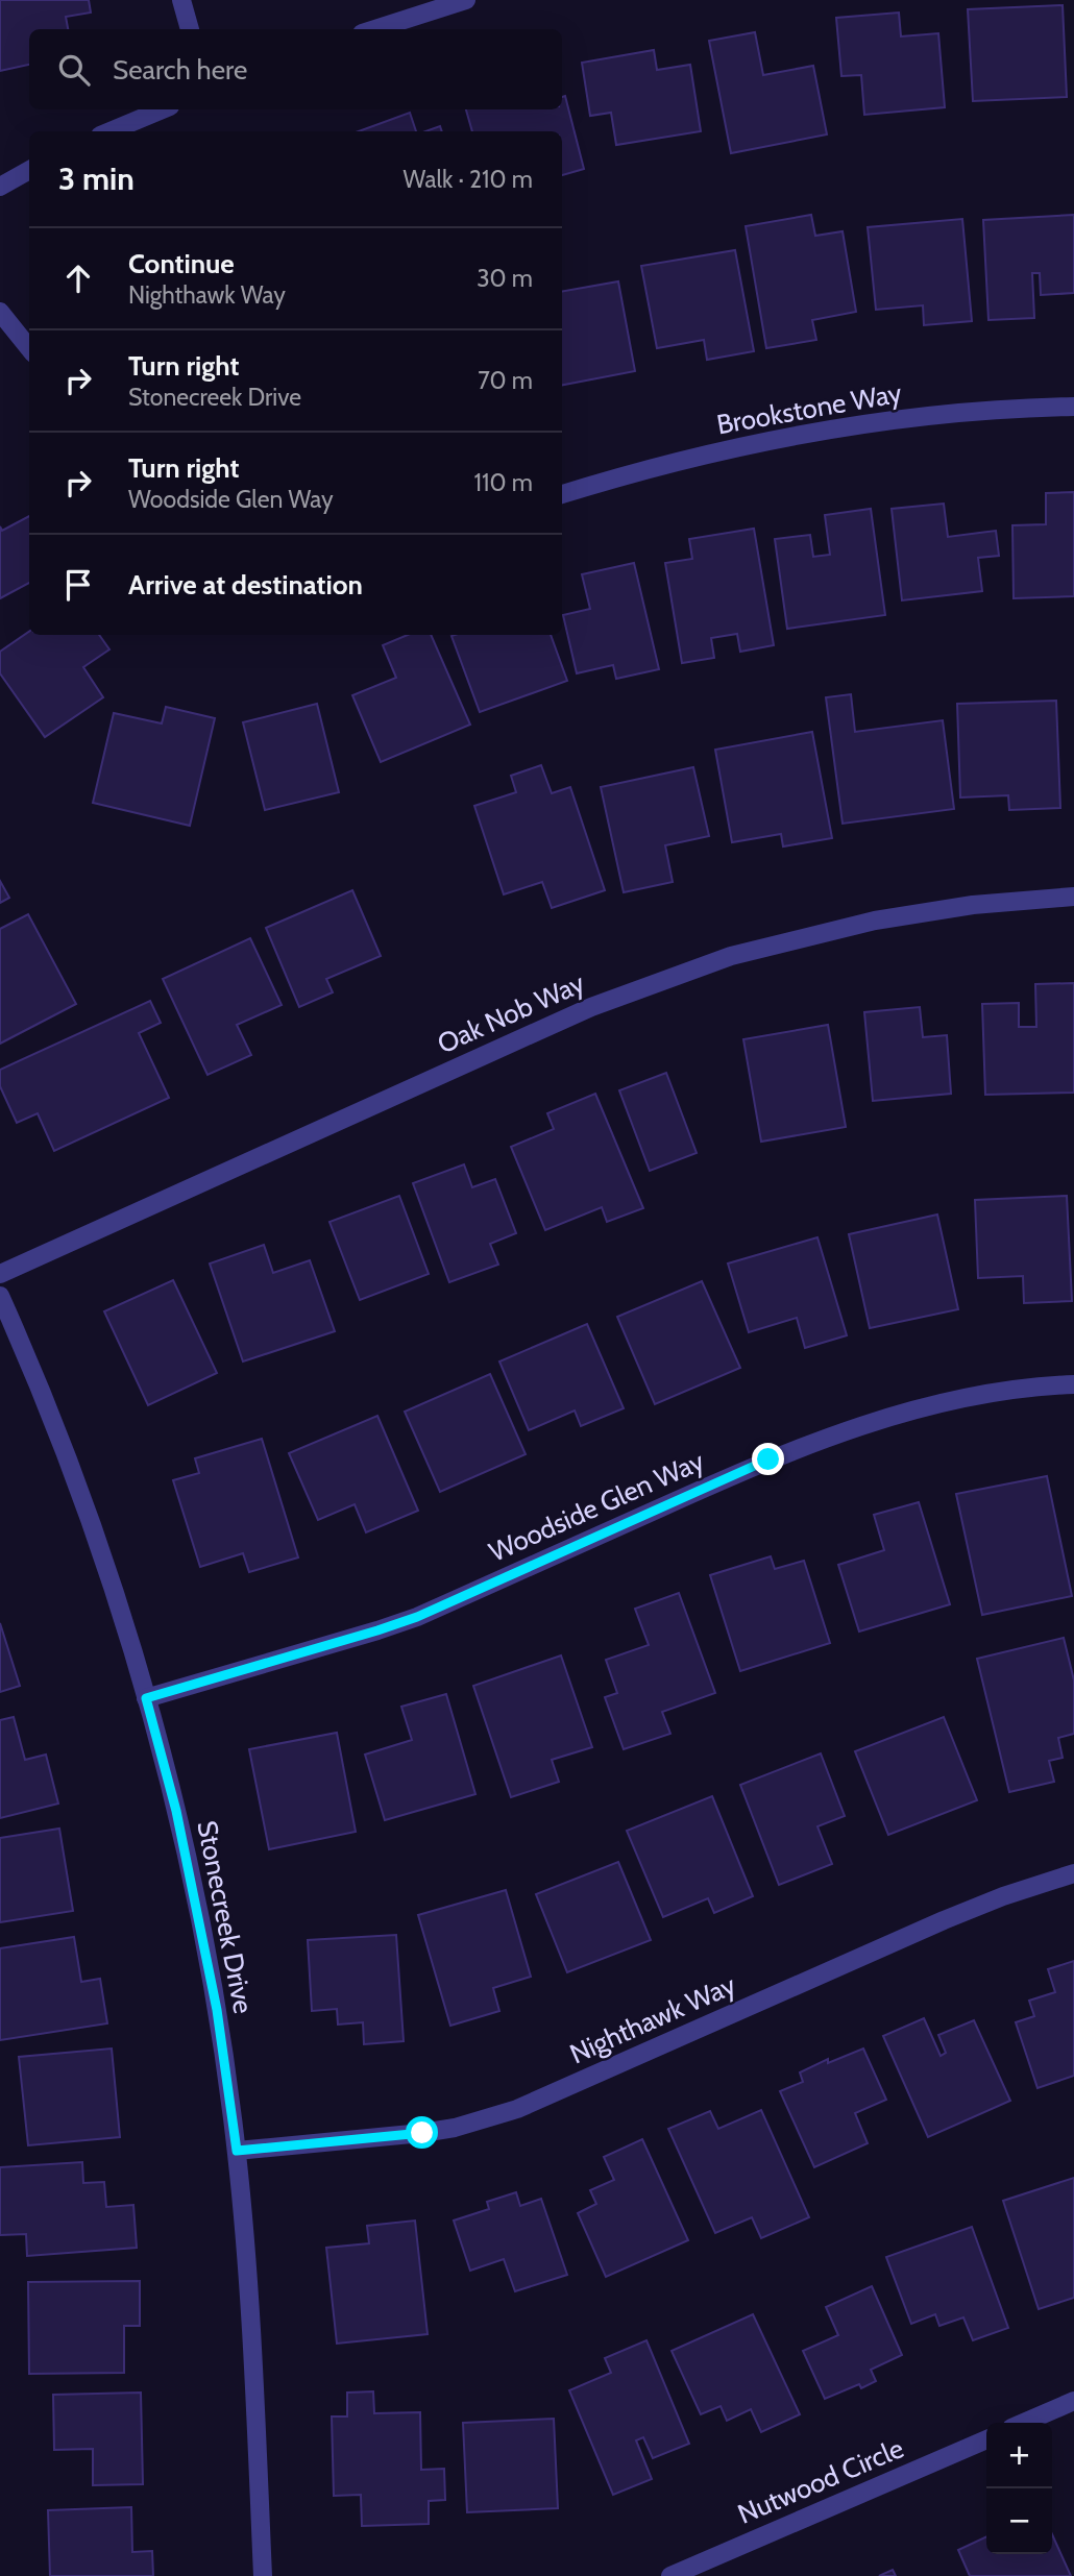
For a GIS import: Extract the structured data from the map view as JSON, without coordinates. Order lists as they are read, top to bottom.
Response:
{
  "streets": {
    "street": [
      "Brookstone Way",
      "Oak Nob Way",
      "Woodside Glen Way",
      "Stonecreek Drive",
      "Nighthawk Way",
      "Nutwood Circle"
    ]
  },
  "crossings": [
    ["Woodside Glen Way", "Stonecreek Drive"],
    ["Stonecreek Drive", "Nighthawk Way"]
  ],
  "page": {
    "search": "Search here",
    "heading": ["3 min", "Walk · 210 m"],
    "list": [
      ["Continue", "Nighthawk Way", "30 m"],
      ["Turn right", "Stonecreek Drive", "70 m"],
      ["Turn right", "Woodside Glen Way", "110 m"],
      "Arrive at destination"
    ],
    "map_buttons": ["+", "−"]
  }
}
